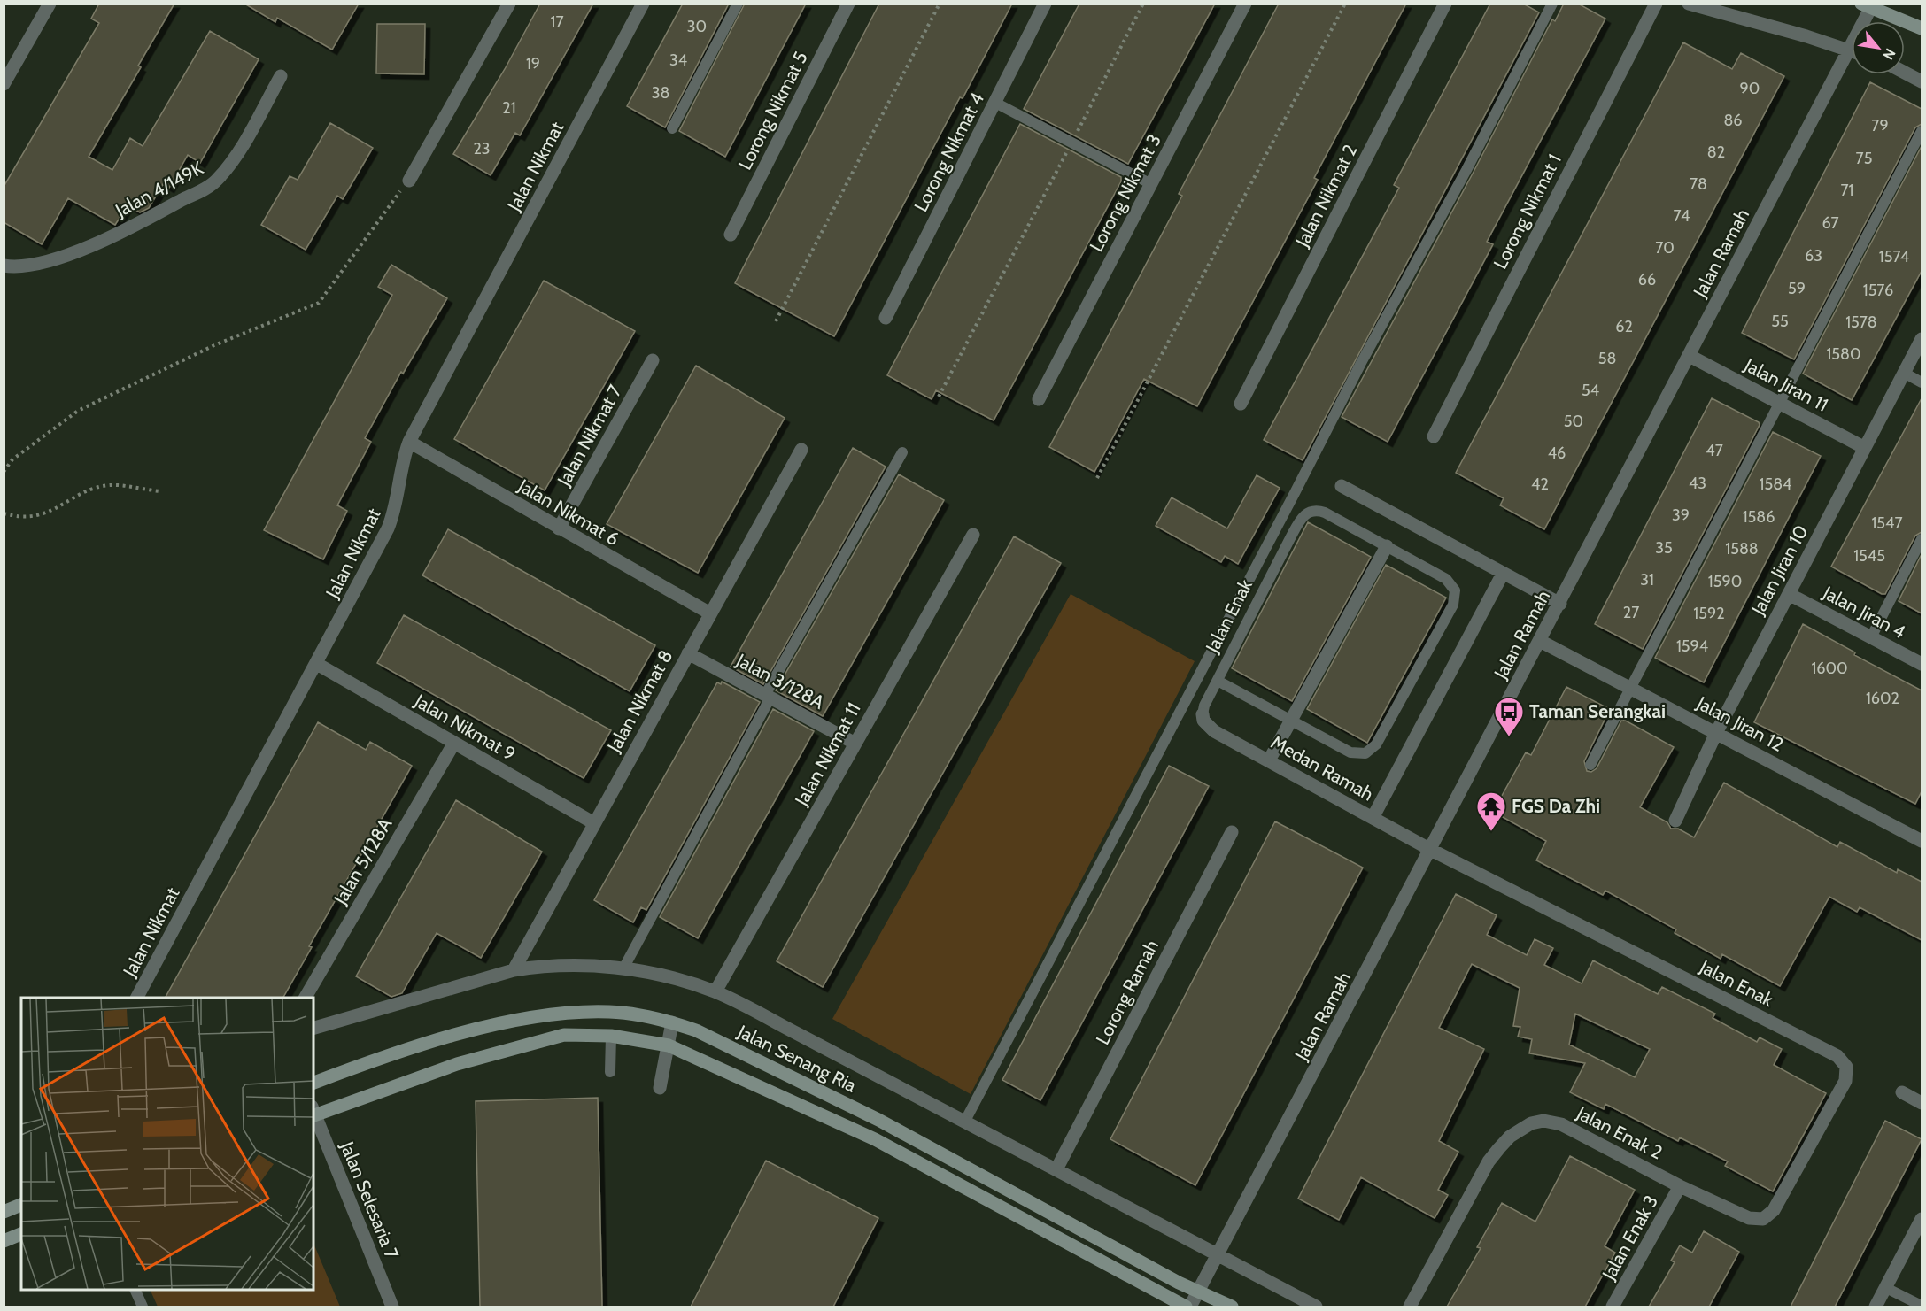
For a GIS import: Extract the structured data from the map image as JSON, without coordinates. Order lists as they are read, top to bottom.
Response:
{
  "streets": {
    "street": [
      "Lorong Nikmat 5",
      "Lorong Nikmat 4",
      "Jalan Nikmat",
      "Jalan 4/149K",
      "Lorong Nikmat 3",
      "Jalan Nikmat 2",
      "Lorong Nikmat 1",
      "Jalan Ramah",
      "Jalan Jiran 11",
      "Jalan Nikmat 7",
      "Jalan Nikmat 6",
      "Jalan Jiran 10",
      "Jalan Jiran 4",
      "Jalan Enak",
      "Jalan 3/128A",
      "Jalan Nikmat 8",
      "Jalan Jiran 12",
      "Jalan Nikmat 9",
      "Jalan Nikmat 11",
      "Medan Ramah",
      "Jalan 5/128A",
      "Lorong Ramah",
      "Jalan Senang Ria",
      "Jalan Enak 2",
      "Jalan Selesaria 7",
      "Jalan Enak 3"
    ]
  },
  "crossings": [
    ["Jalan Nikmat", "Jalan Nikmat 6"],
    ["Jalan Nikmat", "Jalan Nikmat 9"],
    ["Jalan Ramah", "Jalan Jiran 11"],
    ["Jalan Ramah", "Jalan Enak"],
    ["Jalan Ramah", "Jalan Jiran 12"],
    ["Jalan Ramah", "Medan Ramah"],
    ["Jalan Ramah", "Jalan Senang Ria"],
    ["Jalan Jiran 11", "Jalan Jiran 10"],
    ["Jalan Nikmat 7", "Jalan Nikmat 6"],
    ["Jalan Nikmat 6", "Jalan Nikmat 8"],
    ["Jalan Jiran 10", "Jalan Jiran 4"],
    ["Jalan Jiran 10", "Jalan Jiran 12"],
    ["Jalan Enak", "Medan Ramah"],
    ["Jalan Enak", "Jalan Enak 2"],
    ["Jalan 3/128A", "Jalan Nikmat 8"],
    ["Jalan 3/128A", "Jalan Nikmat 11"],
    ["Jalan Nikmat 8", "Jalan Nikmat 9"],
    ["Jalan Nikmat 9", "Jalan 5/128A"],
    ["Jalan Senang Ria", "Jalan Selesaria 7"],
    ["Jalan Enak 2", "Jalan Enak 3"]
  ],
  "places": {
    "bus stop": ["Taman Serangkai"],
    "temple": ["FGS Da Zhi"]
  },
  "house_numbers": [
    "17",
    "30",
    "34",
    "19",
    "90",
    "38",
    "21",
    "86",
    "79",
    "23",
    "82",
    "75",
    "78",
    "71",
    "74",
    "67",
    "70",
    "63",
    "1574",
    "66",
    "59",
    "1576",
    "55",
    "1578",
    "62",
    "1580",
    "58",
    "54",
    "50",
    "47",
    "46",
    "43",
    "42",
    "1584",
    "39",
    "1586",
    "1547",
    "35",
    "1588",
    "1545",
    "31",
    "1590",
    "27",
    "1592",
    "1594",
    "1600",
    "1602"
  ],
  "north": "bottom right"
}
